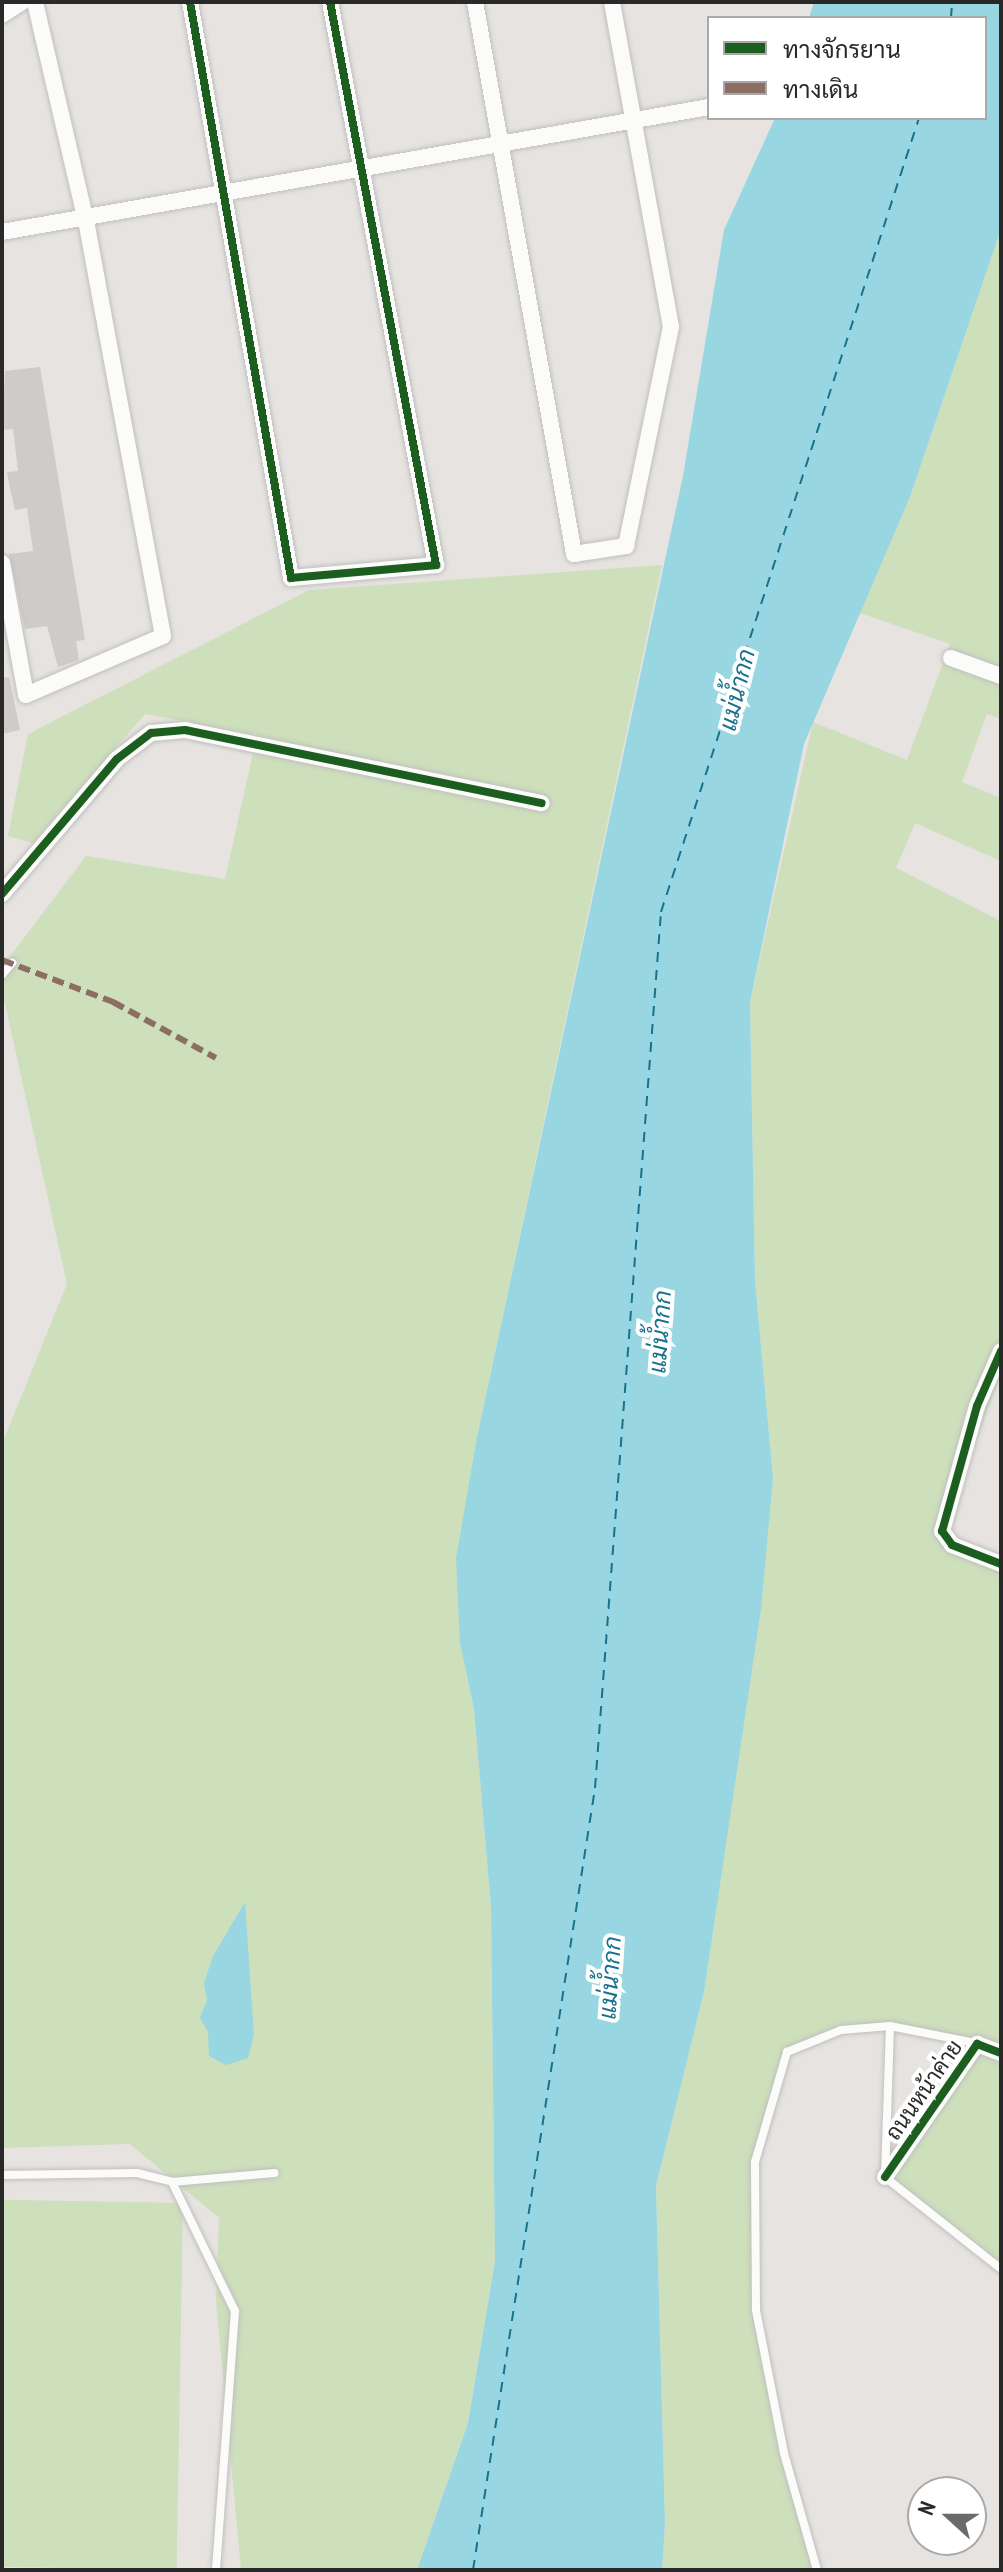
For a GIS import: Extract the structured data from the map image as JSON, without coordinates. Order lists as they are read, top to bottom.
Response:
{
  "streets": {
    "street": ["ถนนหน้าค่าย"]
  },
  "water": ["แม่น้ำกก"],
  "legend": ["ทางจักรยาน", "ทางเดิน"],
  "north": "left"
}
